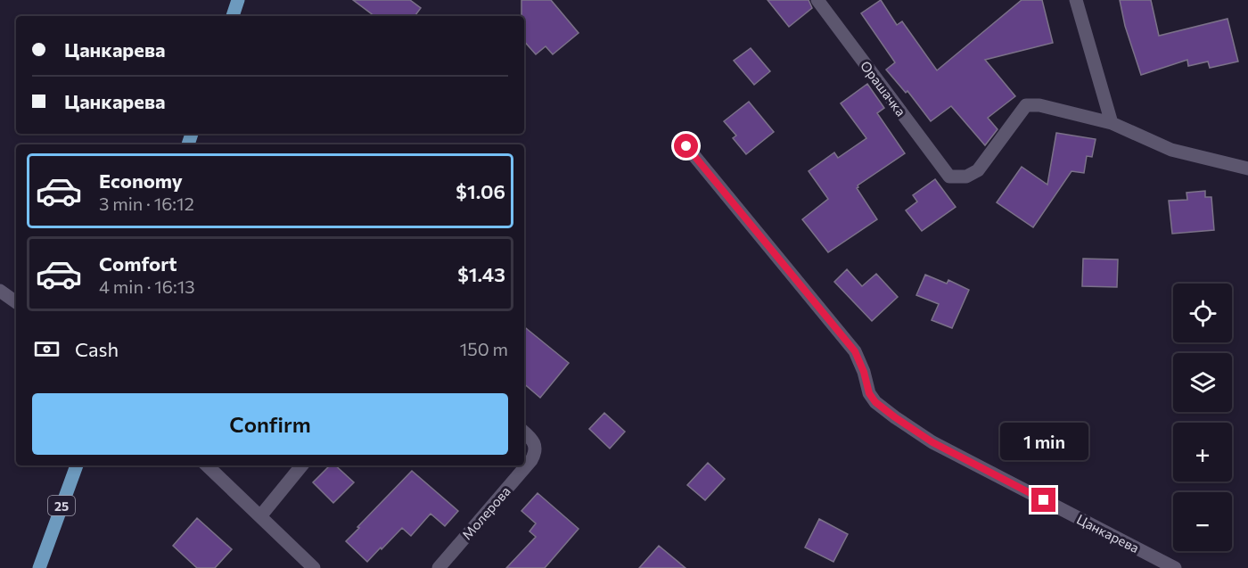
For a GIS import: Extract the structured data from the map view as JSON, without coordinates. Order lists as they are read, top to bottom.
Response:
{
  "streets": {
    "main road": ["25"],
    "street": ["Орашачка", "Молерова", "Цанкарева"]
  },
  "page": {
    "banner": ["Цанкарева", "Цанкарева"],
    "list": [
      {
        "name": "Economy",
        "note": "3 min · 16:12",
        "value": "$1.06"
      },
      {
        "name": "Comfort",
        "note": "4 min · 16:13",
        "value": "$1.43"
      }
    ],
    "map_buttons": ["+", "−"],
    "pay": ["Cash", "150 m"],
    "buttons": "Confirm",
    "bubble": "1 min"
  }
}
